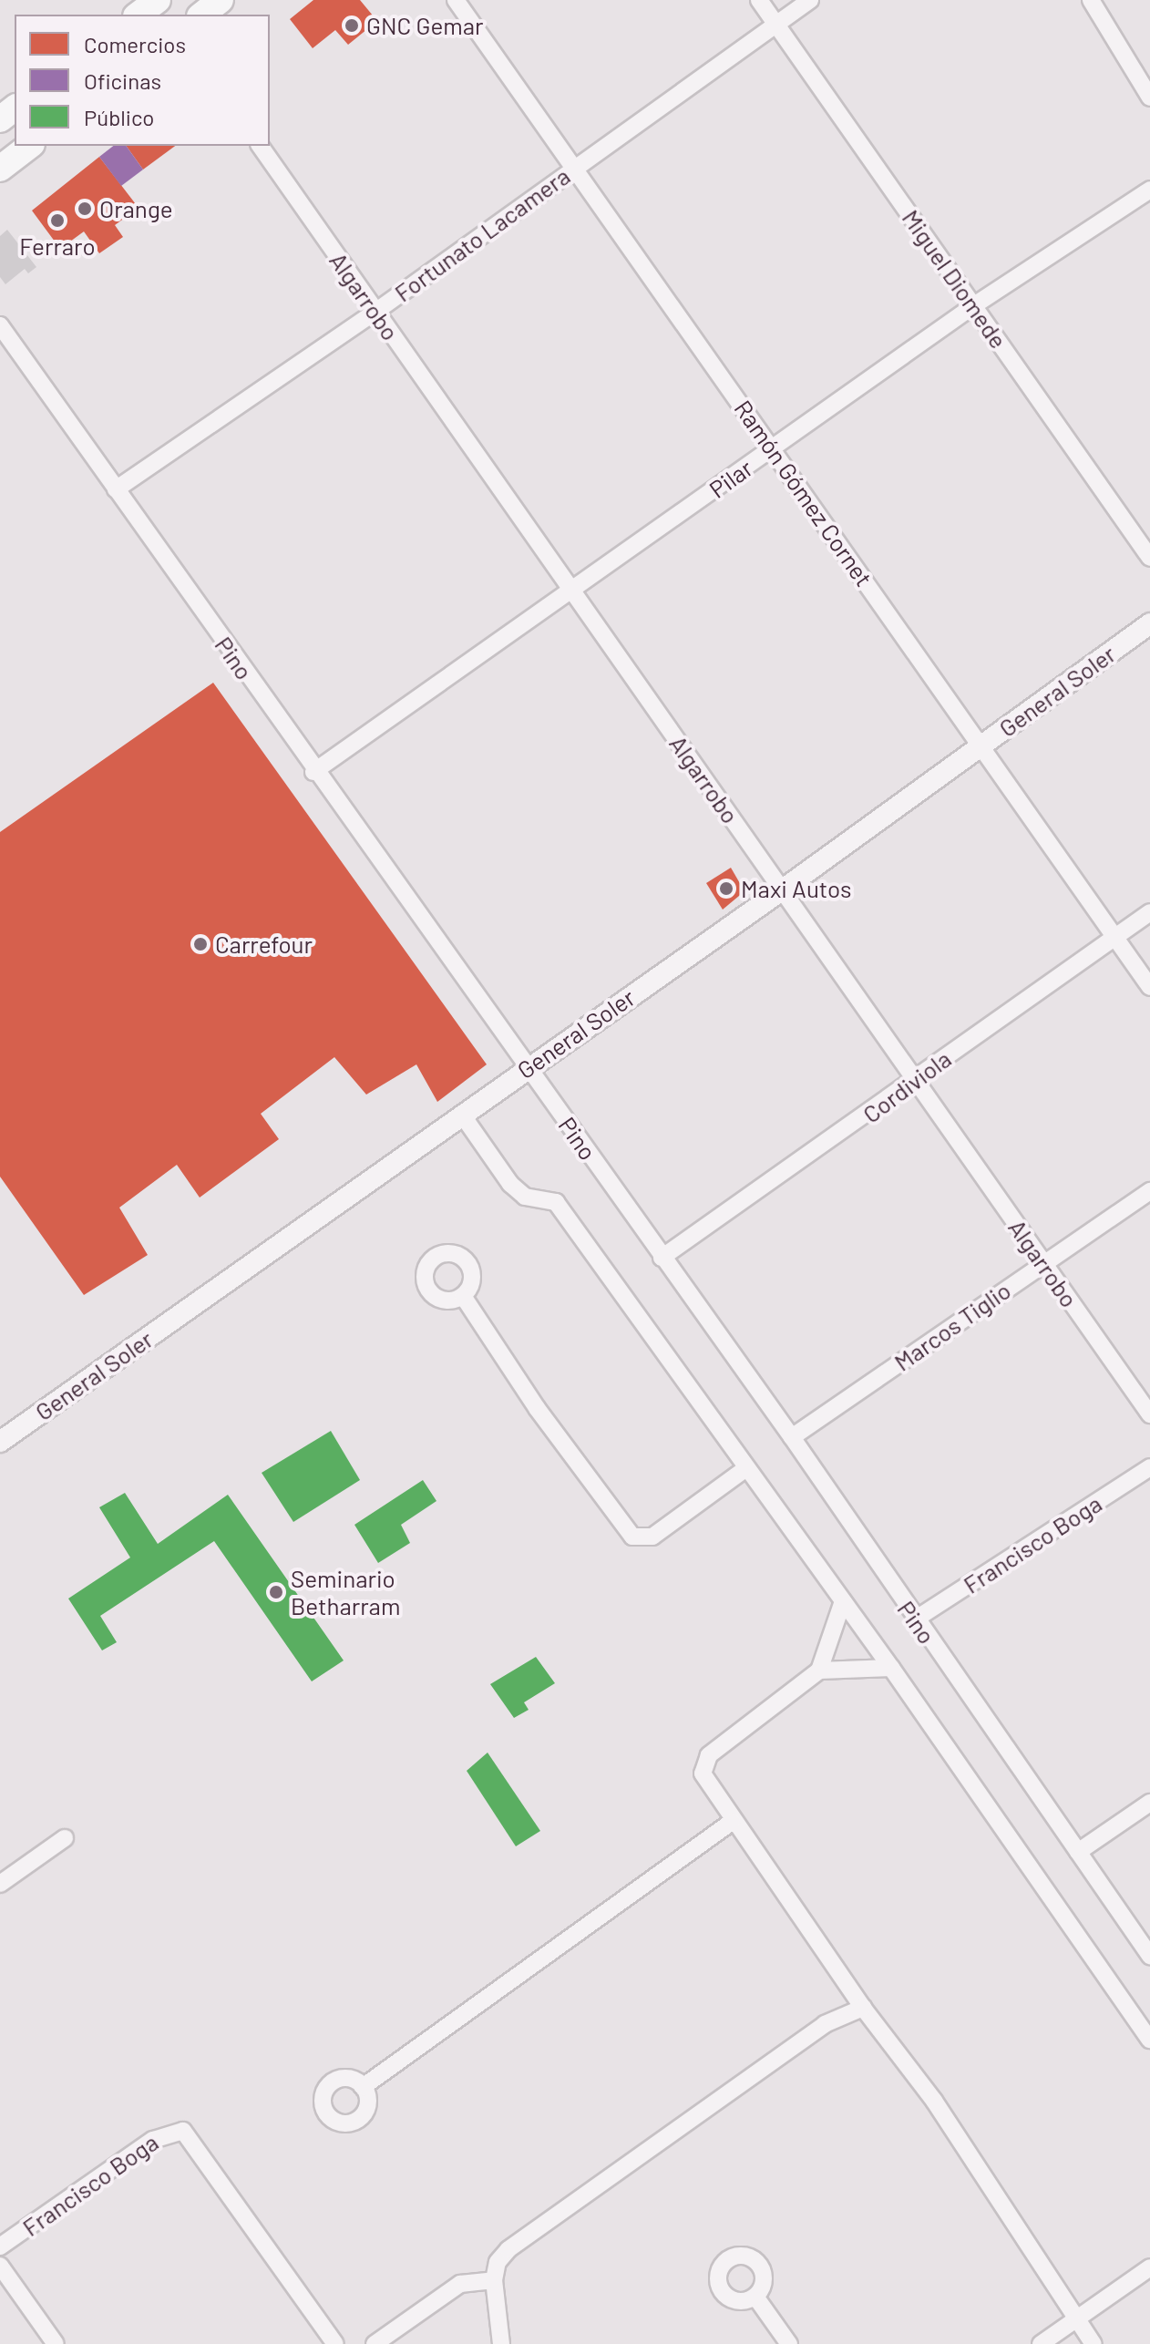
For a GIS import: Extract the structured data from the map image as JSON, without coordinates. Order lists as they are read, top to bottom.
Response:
{
  "streets": {
    "street": [
      "Fortunato Lacamera",
      "Miguel Diomede",
      "Algarrobo",
      "Pilar",
      "Ramón Gómez Cornet",
      "Pino",
      "General Soler",
      "Cordiviola",
      "Marcos Tiglio",
      "Francisco Boga"
    ]
  },
  "crossings": [
    ["Fortunato Lacamera", "Miguel Diomede"],
    ["Fortunato Lacamera", "Algarrobo"],
    ["Fortunato Lacamera", "Ramón Gómez Cornet"],
    ["Fortunato Lacamera", "Pino"],
    ["Miguel Diomede", "Pilar"],
    ["Algarrobo", "Pilar"],
    ["Algarrobo", "General Soler"],
    ["Algarrobo", "Cordiviola"],
    ["Algarrobo", "Marcos Tiglio"],
    ["Pilar", "Ramón Gómez Cornet"],
    ["Pilar", "Pino"],
    ["Ramón Gómez Cornet", "General Soler"],
    ["Ramón Gómez Cornet", "Cordiviola"],
    ["Pino", "General Soler"],
    ["Pino", "Cordiviola"],
    ["Pino", "Marcos Tiglio"],
    ["Pino", "Francisco Boga"]
  ],
  "places": [
    "GNC Gemar",
    "Orange",
    "Ferraro",
    "Maxi Autos",
    "Carrefour",
    "Seminario Betharram"
  ],
  "legend": ["Comercios", "Oficinas", "Público"]
}
